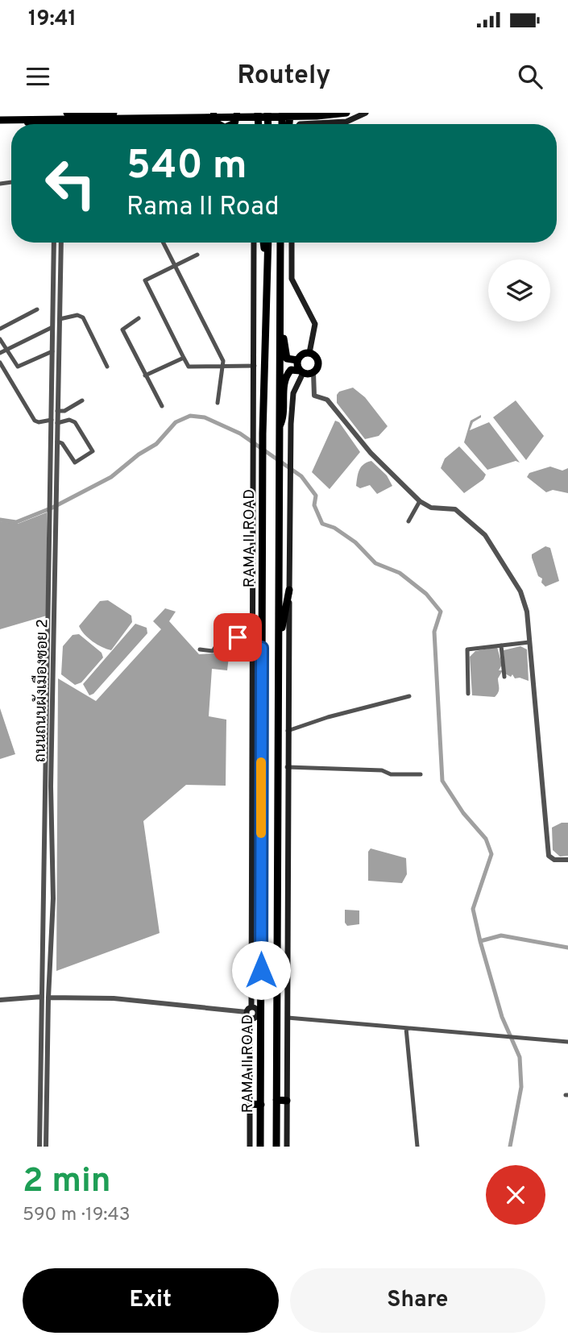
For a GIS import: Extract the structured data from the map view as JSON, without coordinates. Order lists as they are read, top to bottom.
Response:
{
  "streets": {
    "highway": ["RAMA II ROAD"],
    "street": ["ถนนถนนผังเมืองซอย 2"]
  },
  "page": {
    "status": "19:41",
    "header": "Routely",
    "turn": ["540 m", "Rama II Road"],
    "heading": ["2 min", "590 m · 19:43"],
    "buttons": ["Exit", "Share"]
  }
}
